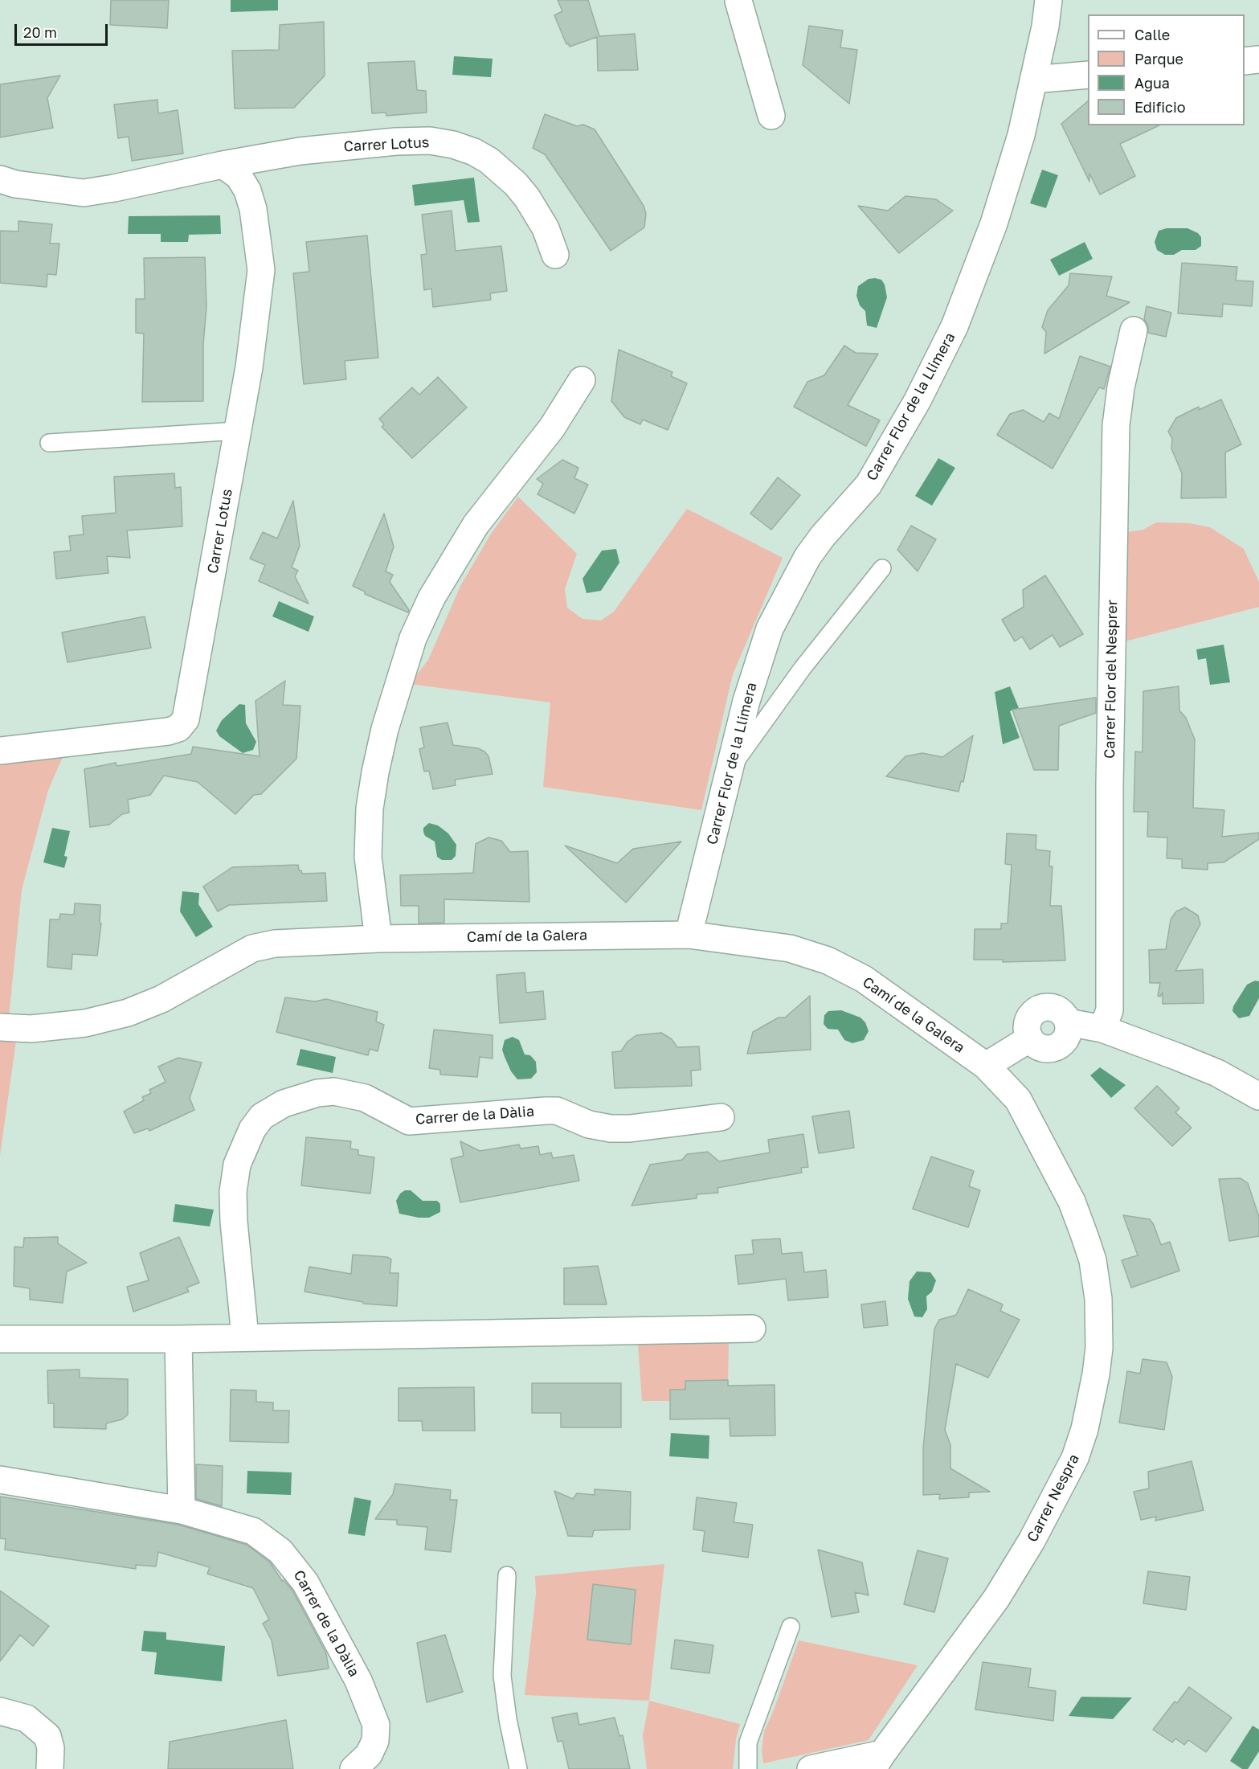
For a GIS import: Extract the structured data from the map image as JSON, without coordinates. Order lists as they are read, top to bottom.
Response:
{
  "streets": {
    "street": [
      "Carrer Lotus",
      "Carrer Flor de la Llimera",
      "Carrer Flor del Nesprer",
      "Camí de la Galera",
      "Carrer de la Dàlia",
      "Carrer Nespra"
    ]
  },
  "crossings": [
    ["Carrer Flor de la Llimera", "Camí de la Galera"],
    ["Camí de la Galera", "Carrer Nespra"]
  ],
  "legend": [
    "Calle",
    "Parque",
    "Agua",
    "Edificio"
  ],
  "scale_bar": "20 m"
}
